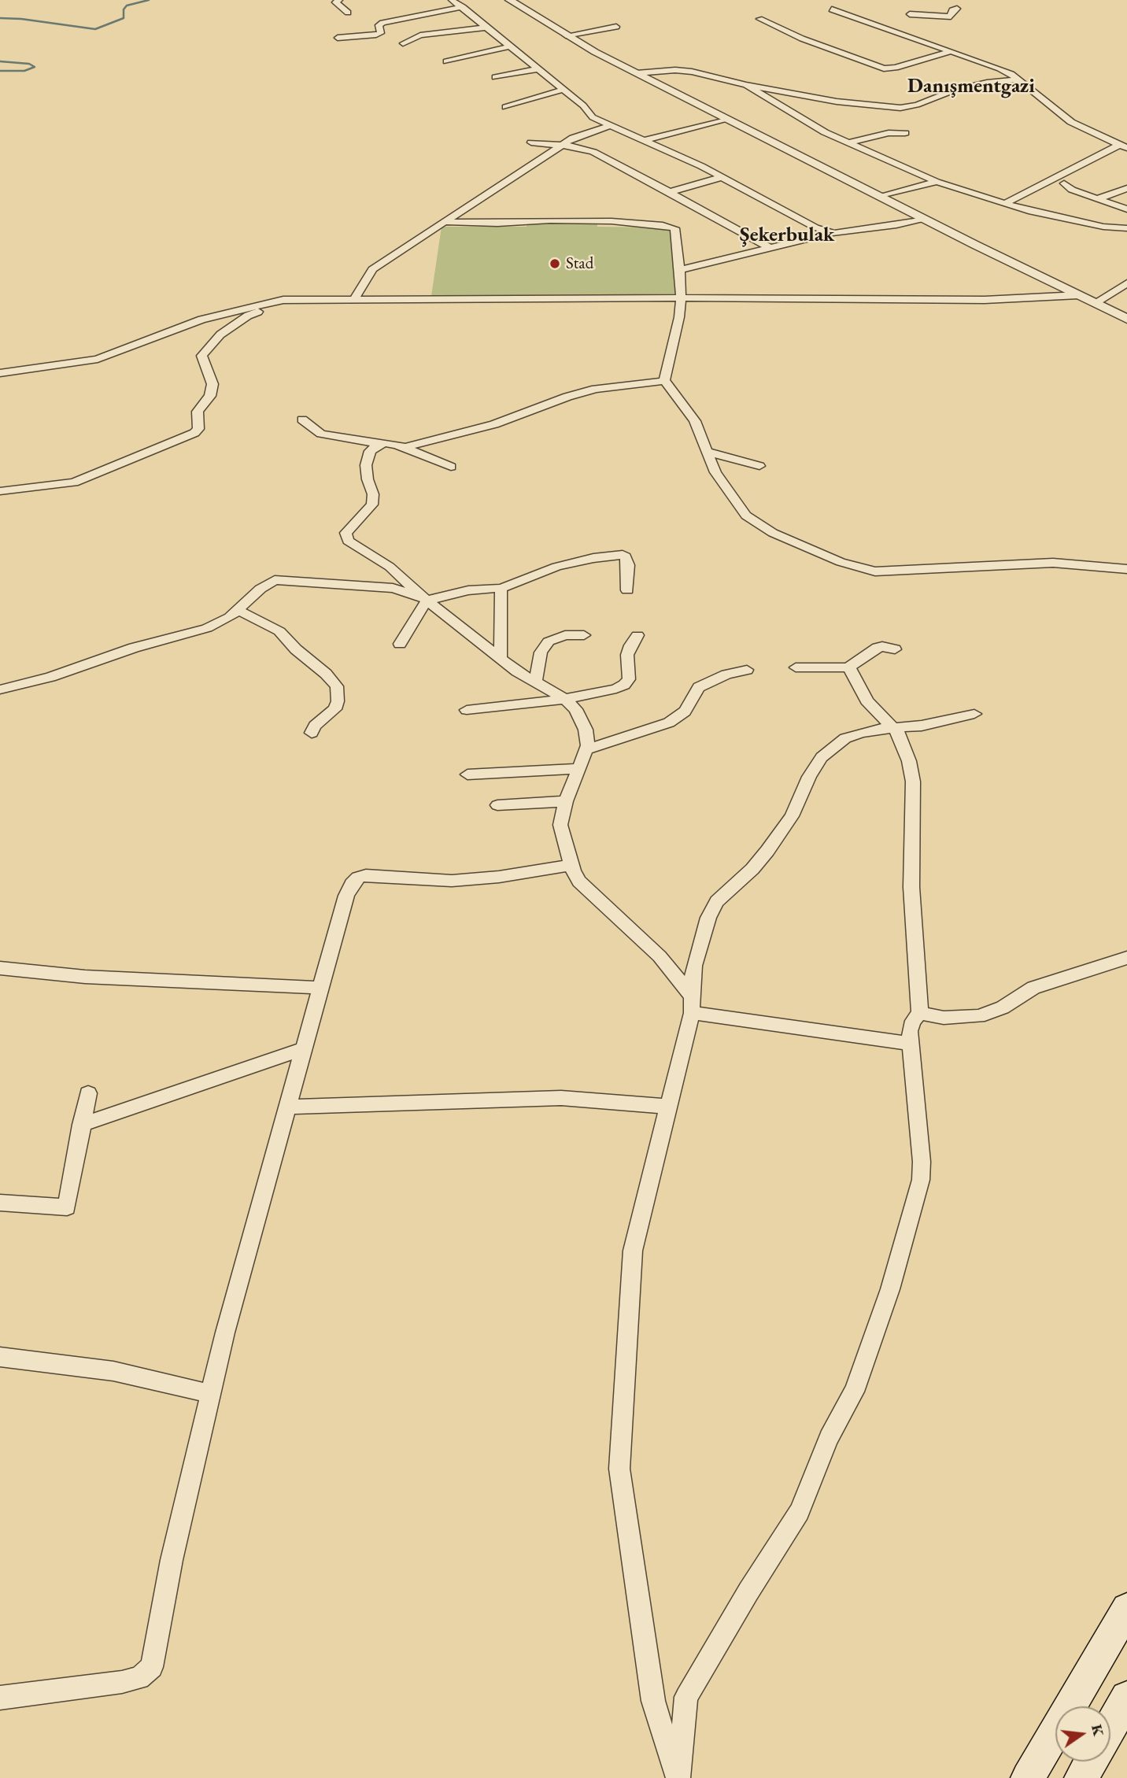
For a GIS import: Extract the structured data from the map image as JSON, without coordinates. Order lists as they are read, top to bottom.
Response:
{
  "districts": ["Danışmentgazi", "Şekerbulak"],
  "places": ["Stad"],
  "north": "right"
}
